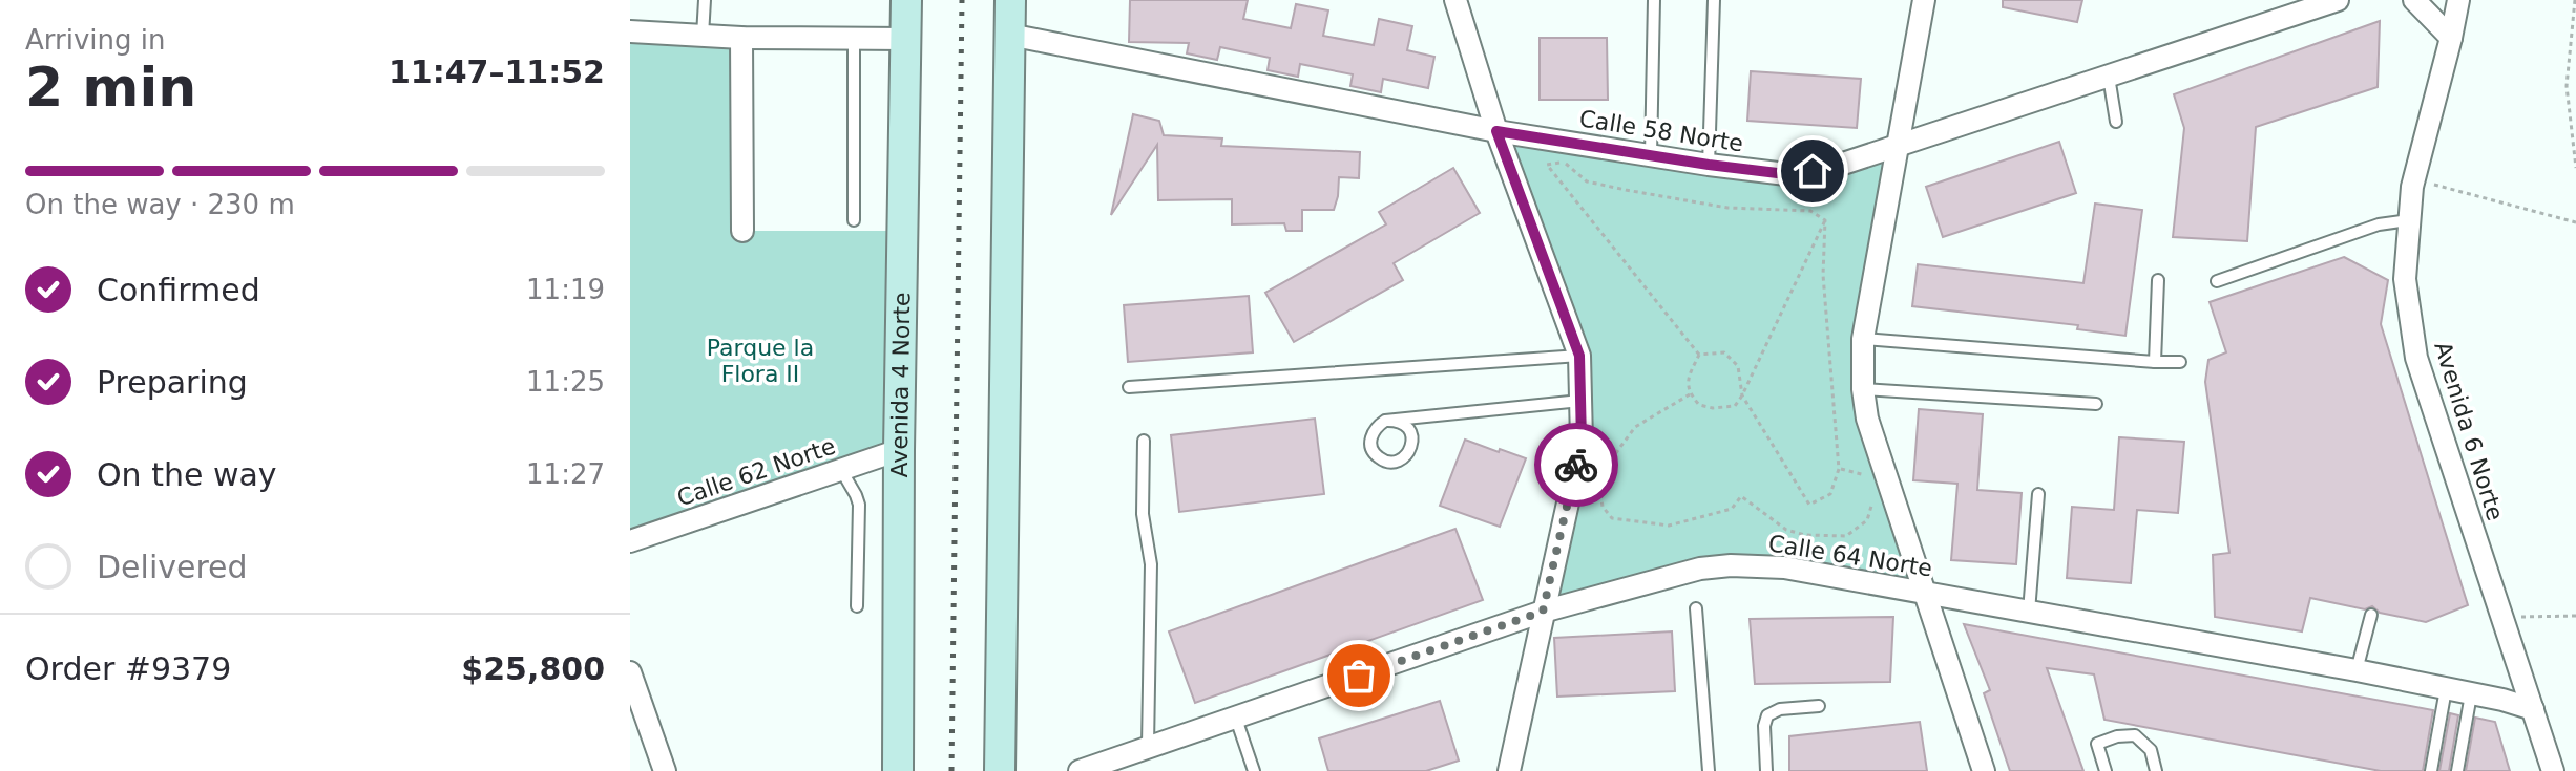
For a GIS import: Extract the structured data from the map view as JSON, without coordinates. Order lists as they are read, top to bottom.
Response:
{
  "streets": {
    "main road": ["Avenida 4 Norte"],
    "street": [
      "Calle 58 Norte",
      "Avenida 6 Norte",
      "Calle 62 Norte",
      "Calle 64 Norte"
    ]
  },
  "crossings": [
    ["Avenida 4 Norte", "Calle 62 Norte"],
    ["Avenida 6 Norte", "Calle 64 Norte"]
  ],
  "parks": ["Parque la Flora II"],
  "page": {
    "heading": ["2 min", "Arriving in", "11:47–11:52"],
    "panel": ["Order #9379", "$25,800"],
    "bar": "On the way · 230 m",
    "list": [
      ["Confirmed", "11:19"],
      ["Preparing", "11:25"],
      ["On the way", "11:27"],
      "Delivered"
    ]
  }
}
